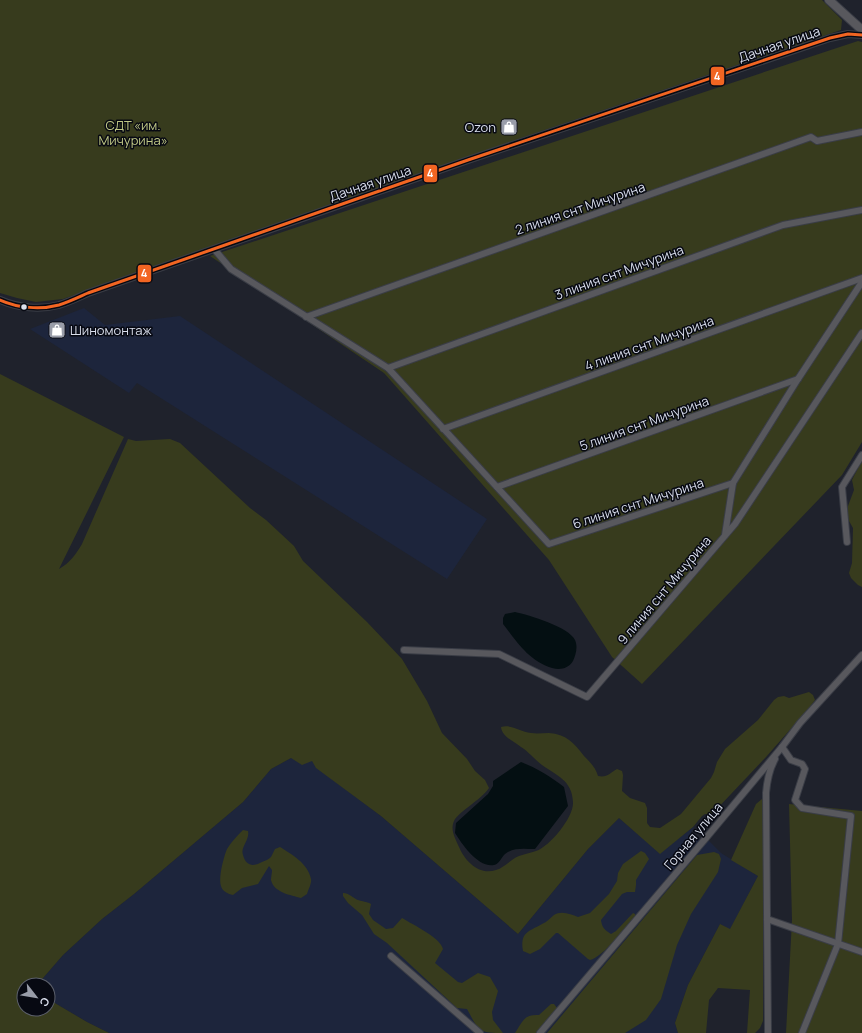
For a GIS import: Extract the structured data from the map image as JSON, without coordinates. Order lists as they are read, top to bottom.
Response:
{
  "streets": {
    "street": [
      "Дачная улица",
      "2 линия снт Мичурина",
      "3 линия снт Мичурина",
      "4 линия снт Мичурина",
      "5 линия снт Мичурина",
      "6 линия снт Мичурина",
      "9 линия снт Мичурина",
      "Горная улица"
    ]
  },
  "crossings": [
    ["5 линия снт Мичурина", "6 линия снт Мичурина"]
  ],
  "parks": ["СДТ «им. Мичурина»"],
  "places": {
    "shop": ["Ozon", "Шиномонтаж"]
  },
  "lines": ["transit line 4"],
  "north": "bottom right"
}
